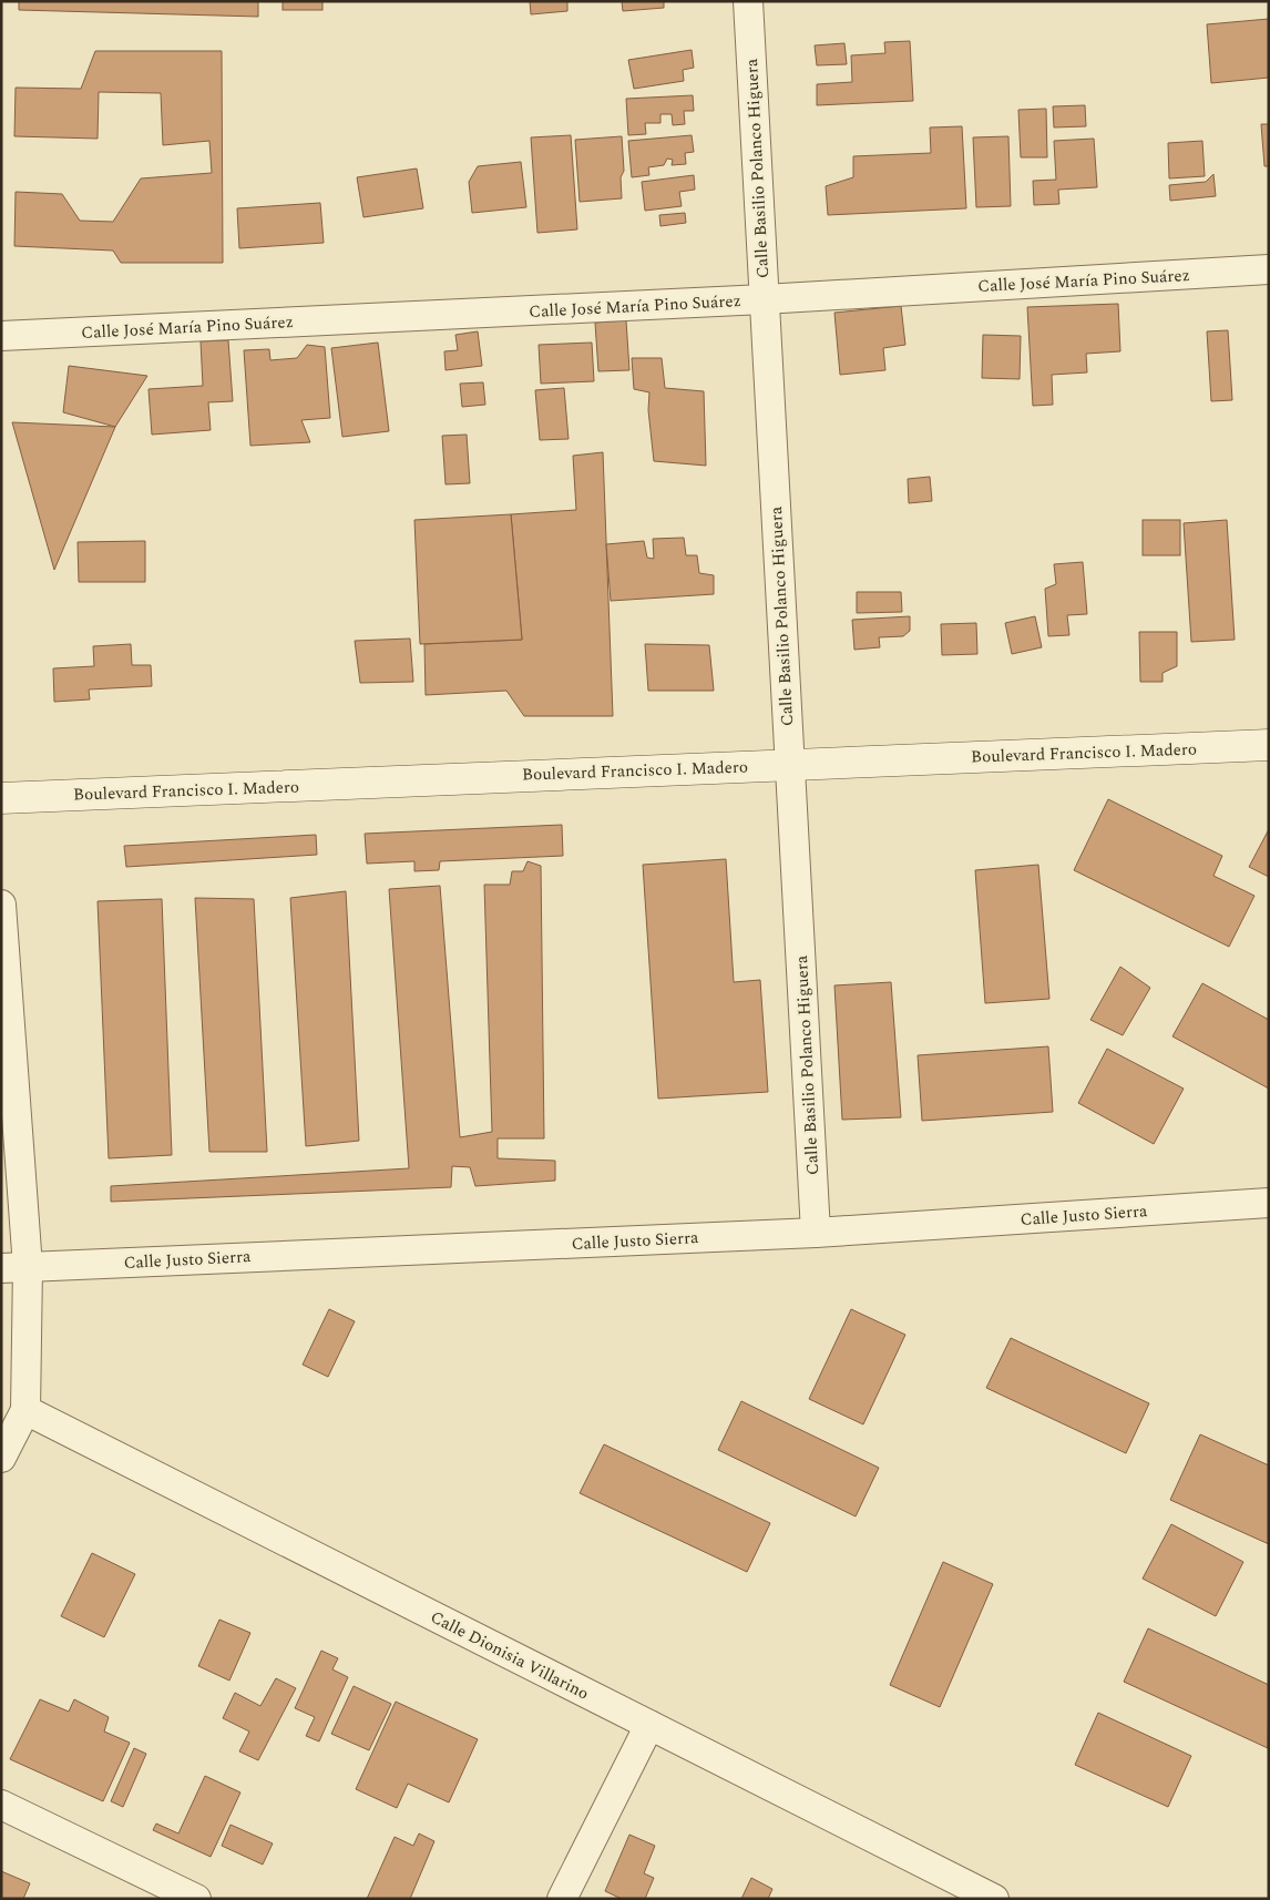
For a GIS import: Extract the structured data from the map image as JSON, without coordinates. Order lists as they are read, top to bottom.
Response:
{
  "streets": {
    "street": [
      "Calle Basilio Polanco Higuera",
      "Calle José María Pino Suárez",
      "Boulevard Francisco I. Madero",
      "Calle Justo Sierra",
      "Calle Dionisia Villarino"
    ]
  },
  "crossings": [
    ["Calle Basilio Polanco Higuera", "Calle José María Pino Suárez"],
    ["Calle Basilio Polanco Higuera", "Boulevard Francisco I. Madero"],
    ["Calle Basilio Polanco Higuera", "Calle Justo Sierra"]
  ]
}
